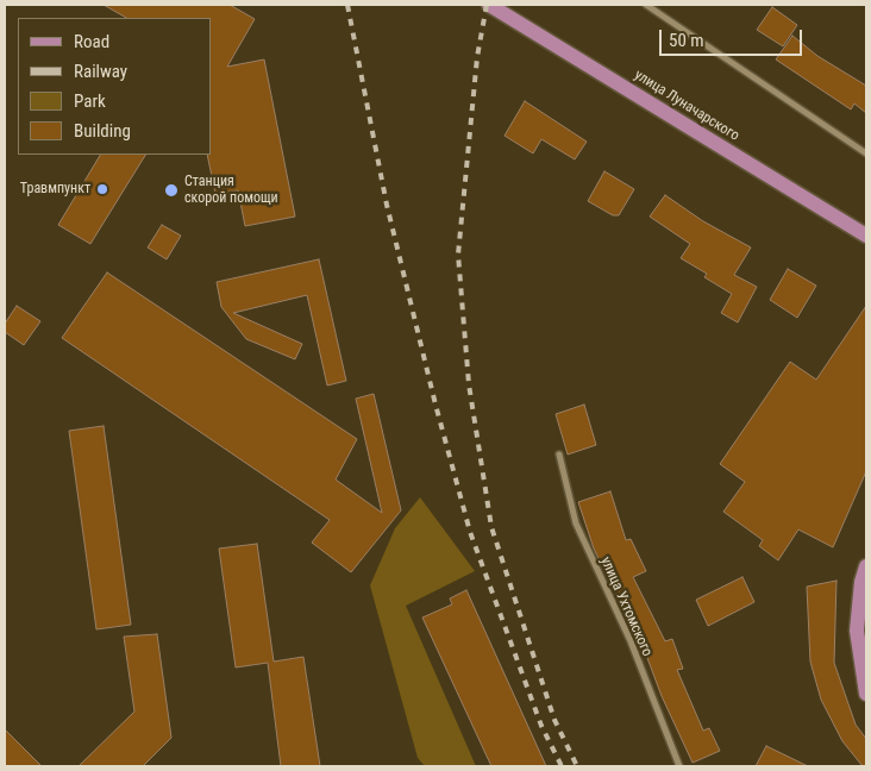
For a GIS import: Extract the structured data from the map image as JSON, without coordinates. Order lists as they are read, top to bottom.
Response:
{
  "streets": {
    "main road": ["улица Луначарского"],
    "street": ["улица Ухтомского"]
  },
  "places": ["Травмпункт", "Станция скорой помощи"],
  "legend": [
    "Road",
    "Railway",
    "Park",
    "Building"
  ],
  "scale_bar": "50 m"
}
